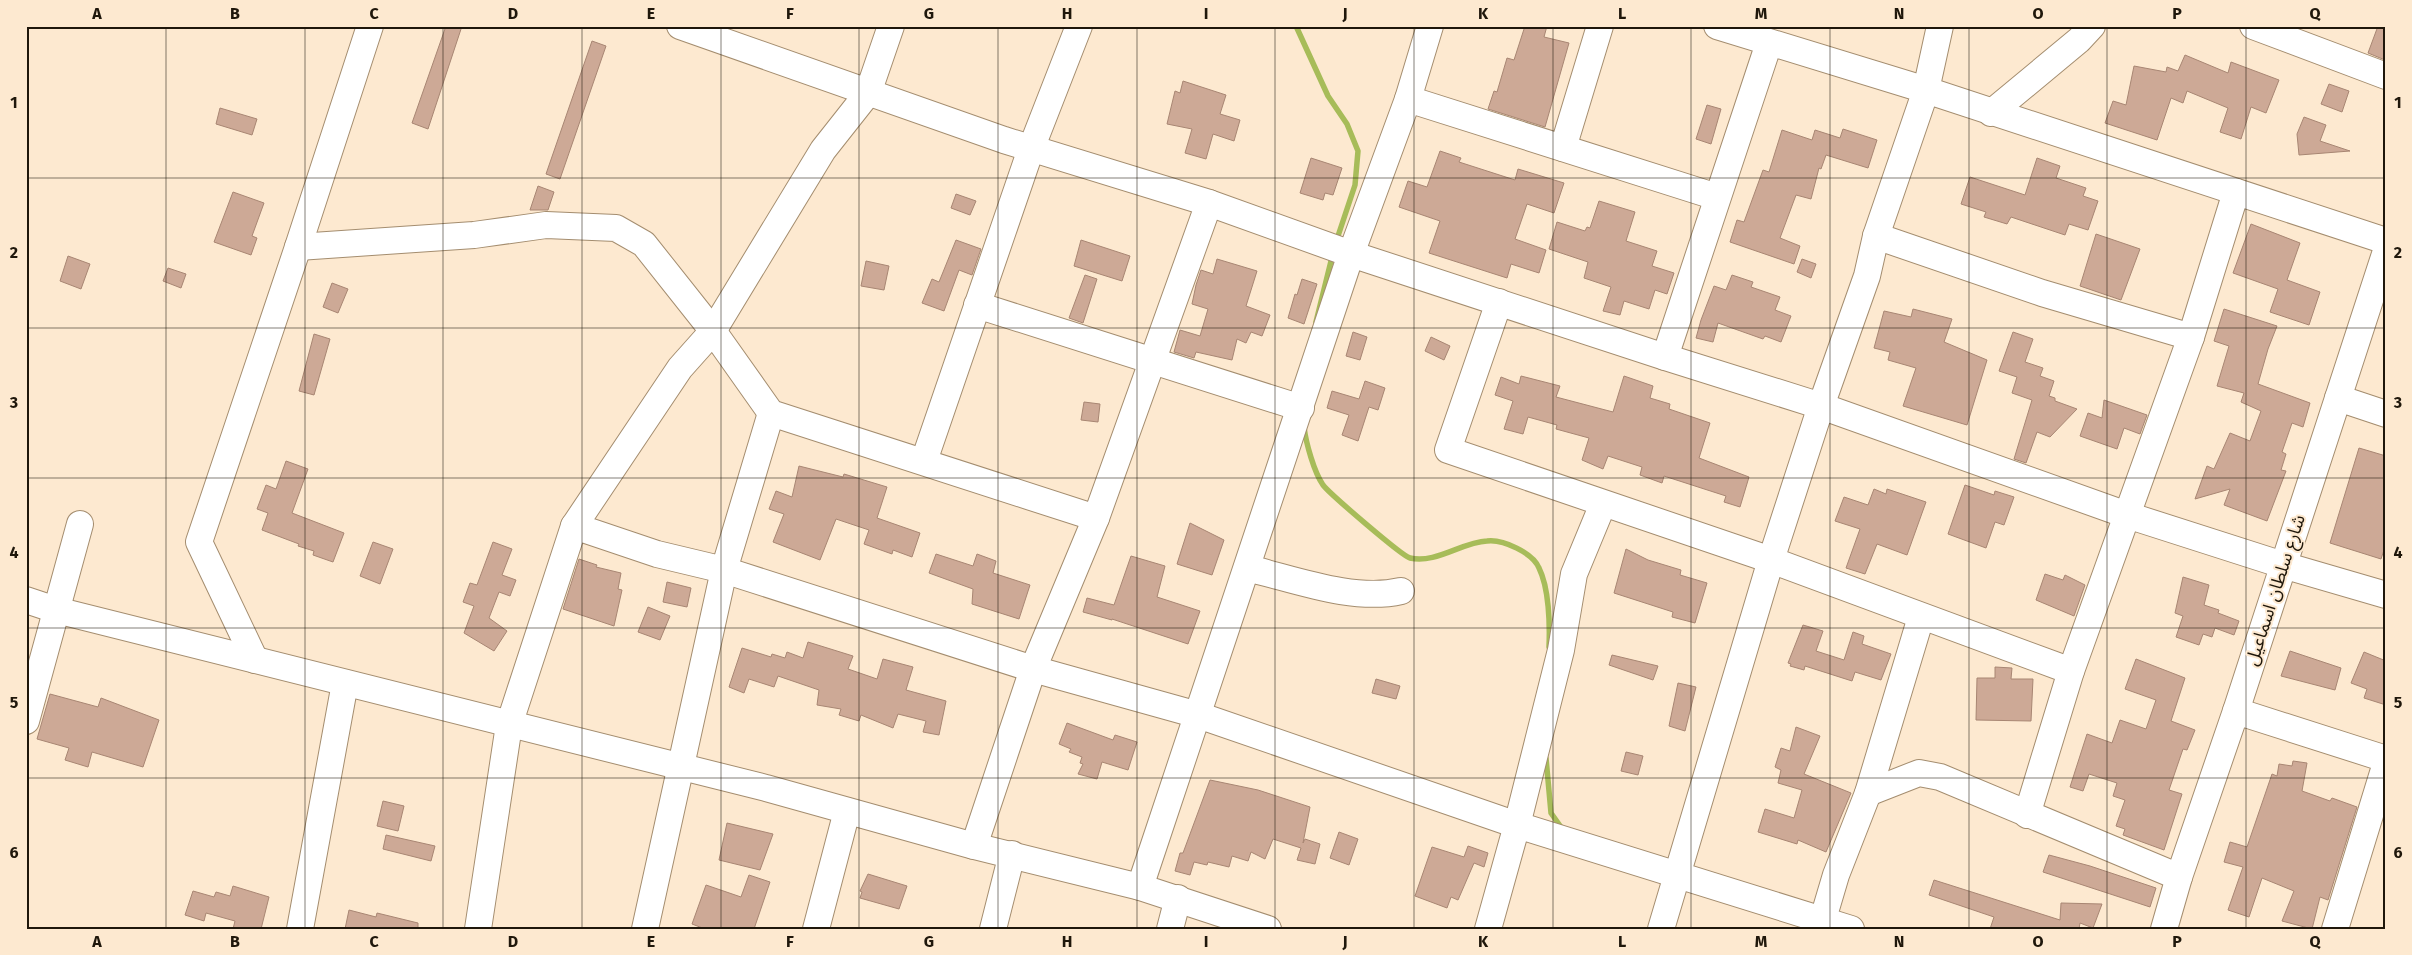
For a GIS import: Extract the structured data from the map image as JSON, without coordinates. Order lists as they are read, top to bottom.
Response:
{
  "streets": {
    "street": ["شارع سلطان اسماعيل"]
  },
  "grid": {
    "columns": [
      "A",
      "B",
      "C",
      "D",
      "E",
      "F",
      "G",
      "H",
      "I",
      "J",
      "K",
      "L",
      "M",
      "N",
      "O",
      "P",
      "Q"
    ],
    "rows": [
      "1",
      "2",
      "3",
      "4",
      "5",
      "6"
    ]
  }
}
